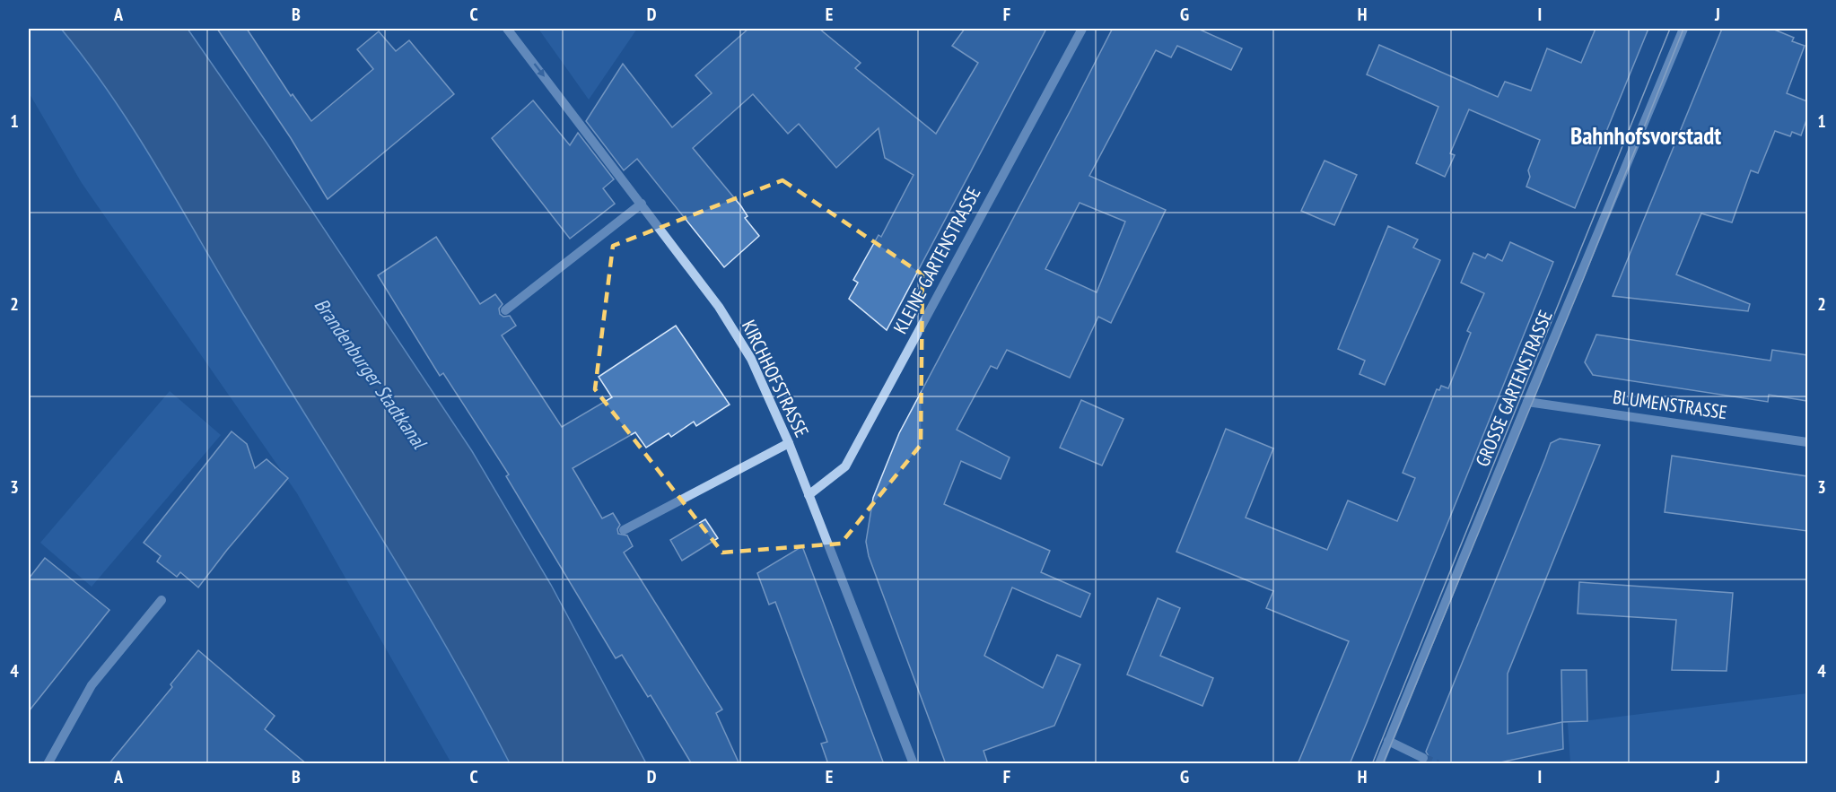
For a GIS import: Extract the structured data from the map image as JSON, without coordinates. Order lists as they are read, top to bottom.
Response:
{
  "streets": {
    "street": [
      "KLEINE GARTENSTRASSE",
      "KIRCHHOFSTRASSE",
      "GROSSE GARTENSTRASSE",
      "BLUMENSTRASSE"
    ]
  },
  "crossings": [
    ["KLEINE GARTENSTRASSE", "KIRCHHOFSTRASSE"],
    ["GROSSE GARTENSTRASSE", "BLUMENSTRASSE"]
  ],
  "districts": ["Bahnhofsvorstadt"],
  "water": ["Brandenburger Stadtkanal"],
  "grid": {
    "columns": [
      "A",
      "B",
      "C",
      "D",
      "E",
      "F",
      "G",
      "H",
      "I",
      "J"
    ],
    "rows": [
      "1",
      "2",
      "3",
      "4"
    ]
  }
}
